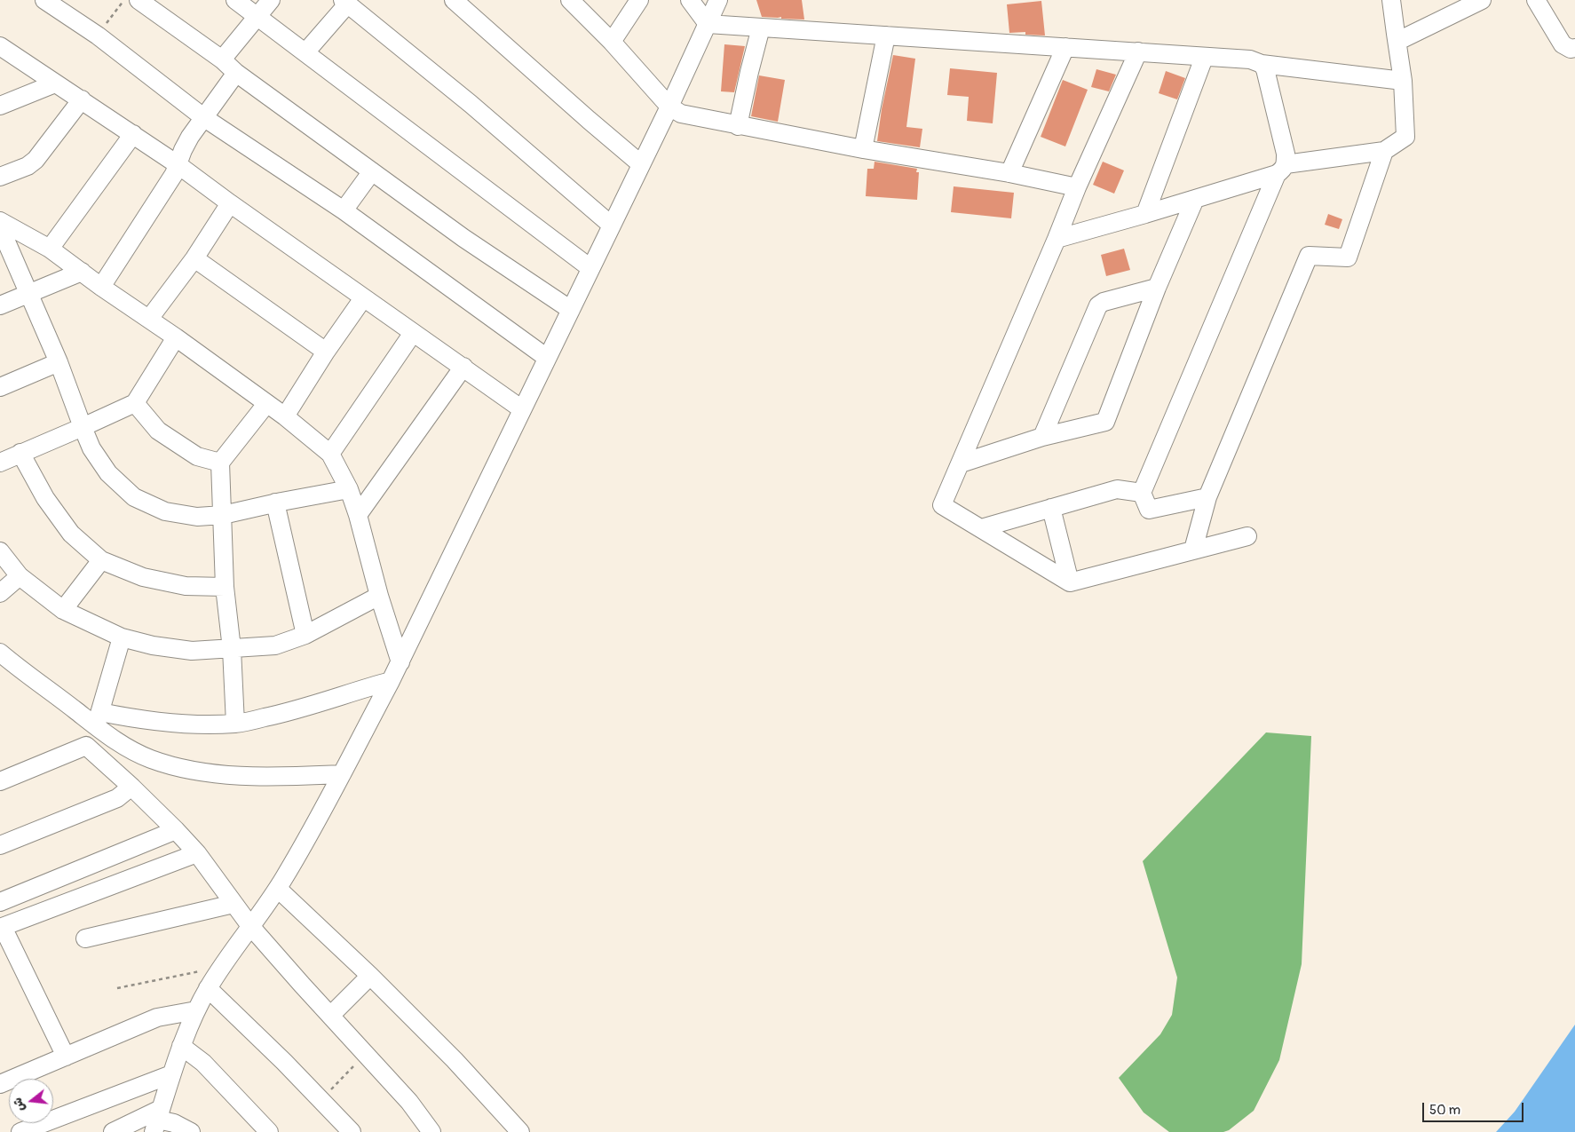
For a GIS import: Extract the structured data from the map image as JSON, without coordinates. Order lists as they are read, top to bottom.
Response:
{
  "scale_bar": "50 m",
  "north": "left"
}
